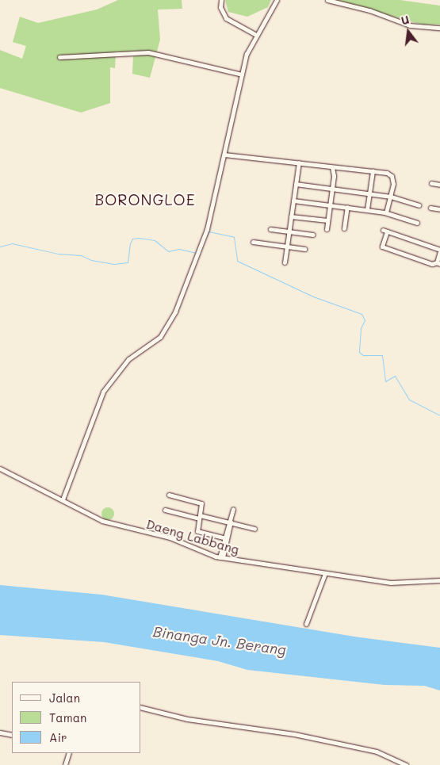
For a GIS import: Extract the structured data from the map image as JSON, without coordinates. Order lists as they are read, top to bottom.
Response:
{
  "streets": {
    "street": ["Daeng Labbang"]
  },
  "districts": ["BORONGLOE"],
  "water": ["Binanga Jn. Berang"],
  "legend": ["Jalan", "Taman", "Air"],
  "north": "top"
}
